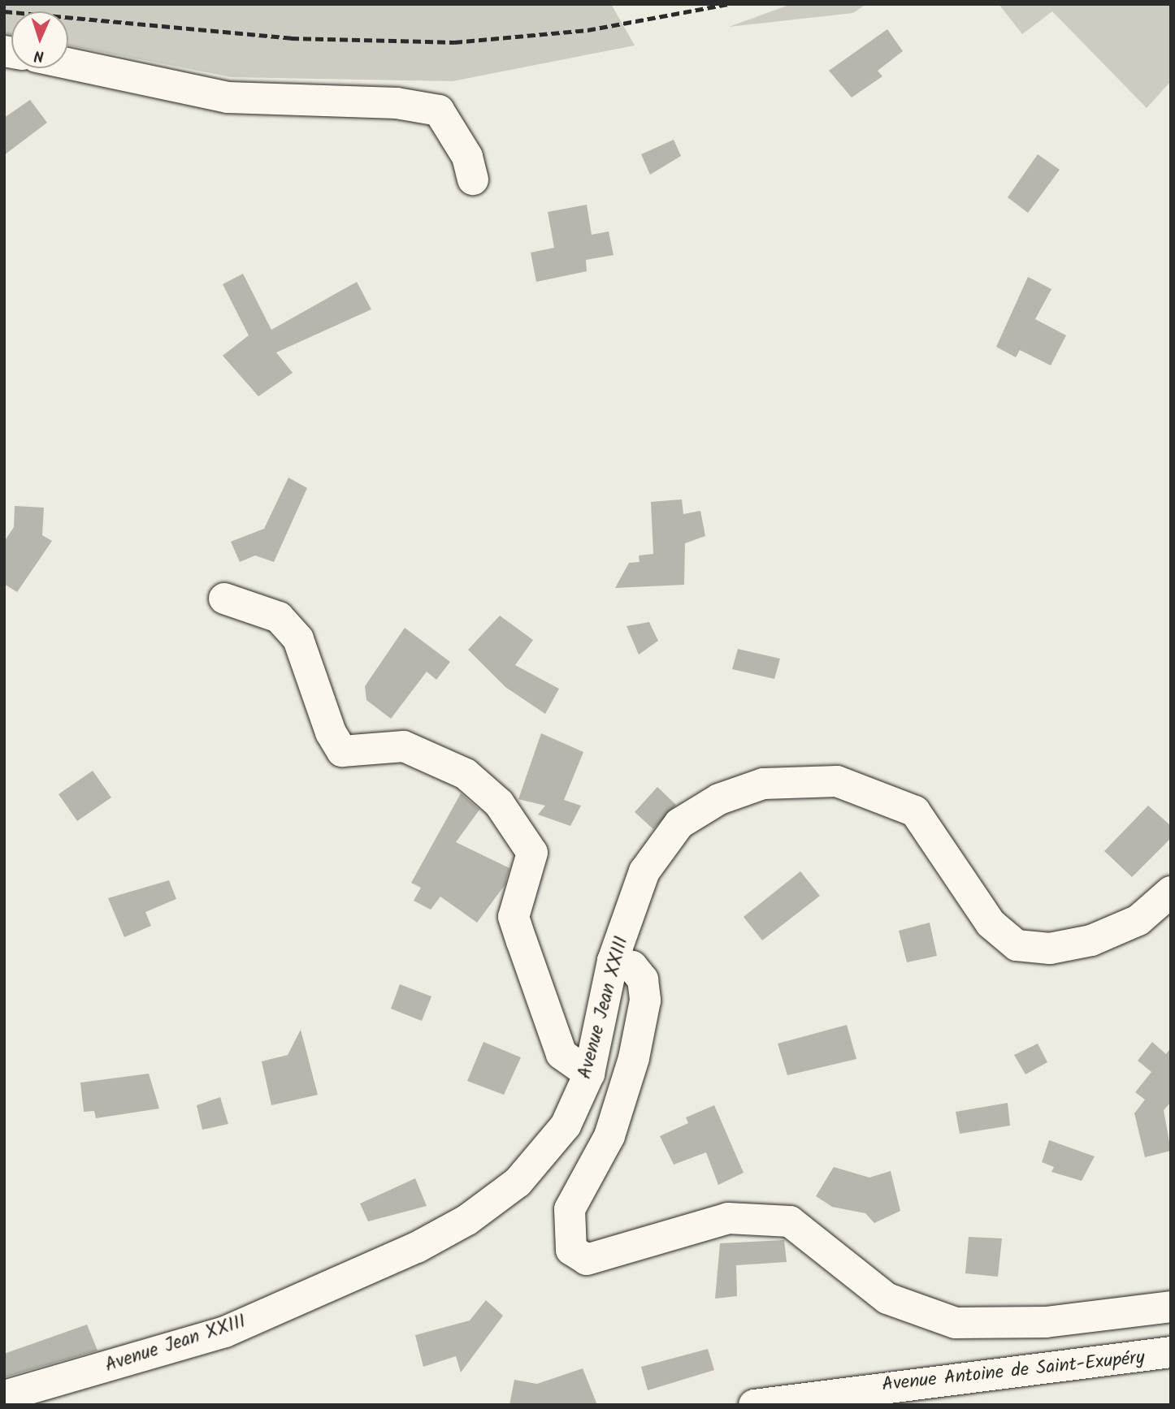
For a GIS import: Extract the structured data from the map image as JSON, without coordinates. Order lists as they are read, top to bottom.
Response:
{
  "streets": {
    "street": ["Avenue Jean XXIII", "Avenue Antoine de Saint-Exupéry"]
  },
  "north": "bottom"
}
